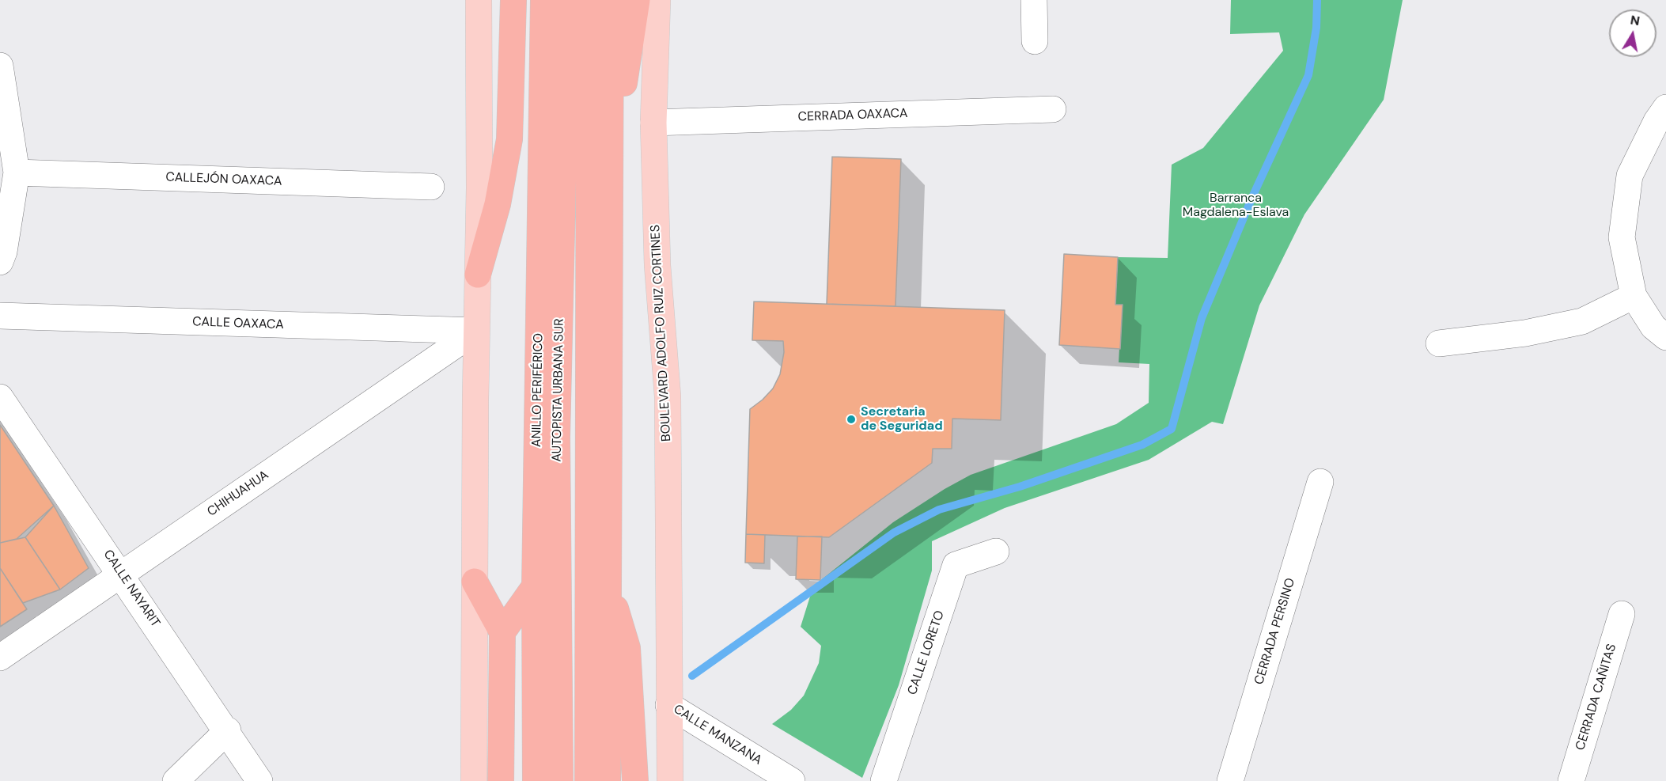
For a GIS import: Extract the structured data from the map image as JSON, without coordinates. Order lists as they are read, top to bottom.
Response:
{
  "streets": {
    "highway": ["ANILLO PERIFÉRICO", "AUTOPISTA URBANA SUR"],
    "main road": ["BOULEVARD ADOLFO RUIZ CORTINES"],
    "street": [
      "CERRADA OAXACA",
      "CALLEJÓN OAXACA",
      "CALLE OAXACA",
      "CHIHUAHUA",
      "CALLE NAYARIT",
      "CERRADA PERSINO",
      "CALLE LORETO",
      "CERRADA CAÑITAS",
      "CALLE MANZANA"
    ]
  },
  "crossings": [
    ["CERRADA OAXACA", "BOULEVARD ADOLFO RUIZ CORTINES"],
    ["CALLE OAXACA", "CHIHUAHUA"],
    ["BOULEVARD ADOLFO RUIZ CORTINES", "CALLE MANZANA"],
    ["CHIHUAHUA", "CALLE NAYARIT"]
  ],
  "parks": ["Barranca Magdalena-Eslava"],
  "places": ["Secretaria de Seguridad"],
  "north": "top"
}
